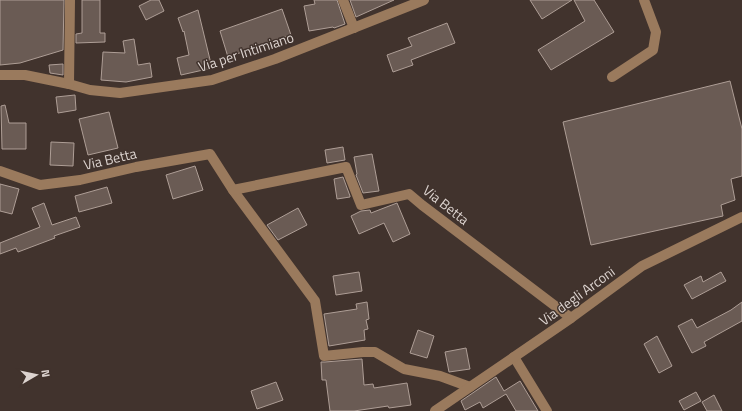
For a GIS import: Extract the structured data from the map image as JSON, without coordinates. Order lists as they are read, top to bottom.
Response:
{
  "streets": {
    "street": ["Via per Intimiano", "Via Betta", "Via degli Arconi"]
  },
  "crossings": [
    ["Via Betta", "Via degli Arconi"]
  ],
  "north": "right"
}
